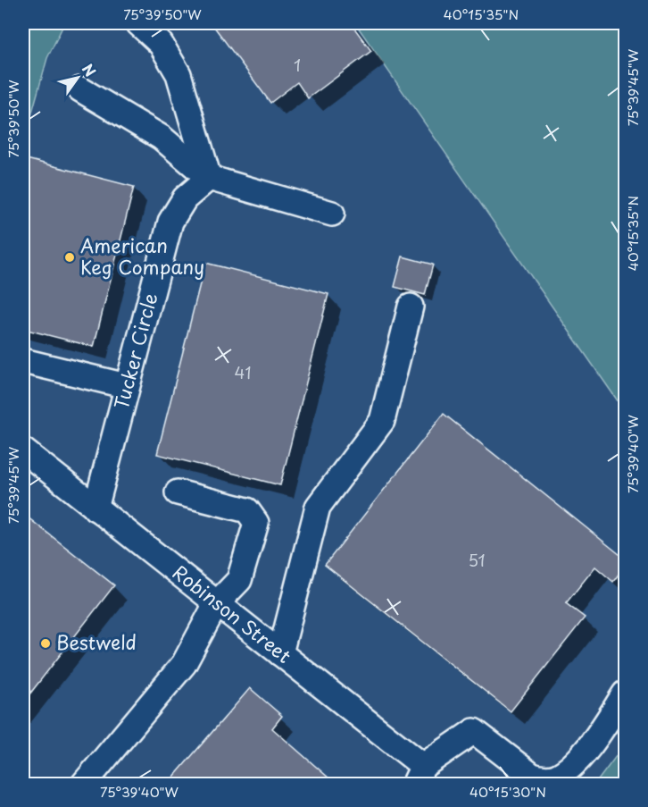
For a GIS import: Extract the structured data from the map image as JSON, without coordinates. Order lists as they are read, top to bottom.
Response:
{
  "streets": {
    "street": ["Tucker Circle", "Robinson Street"]
  },
  "crossings": [
    ["Tucker Circle", "Robinson Street"]
  ],
  "places": ["American Keg Company", "Bestweld"],
  "house_numbers": ["1", "41", "51"],
  "north": "top right",
  "coordinates": [
    "75°39'50\"W",
    "40°15'35\"N",
    "75°39'45\"W",
    "75°39'40\"W",
    "40°15'30\"N"
  ]
}
